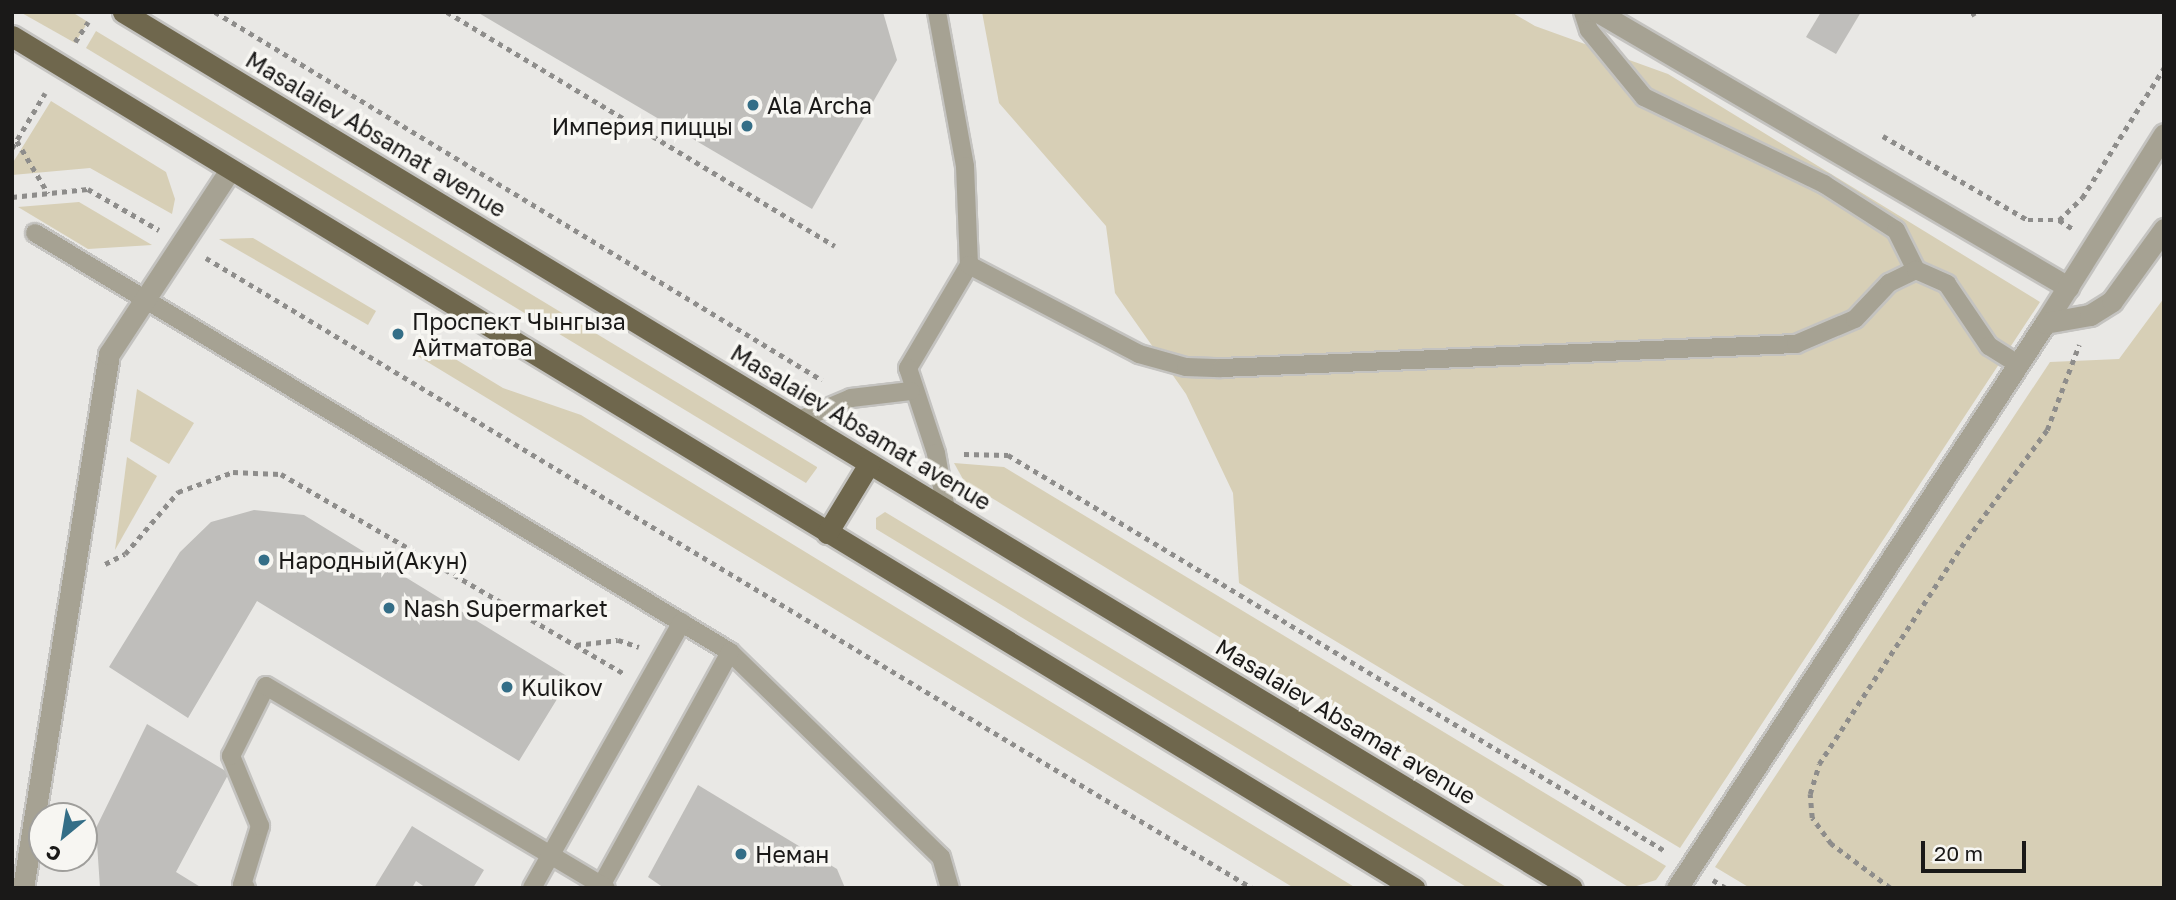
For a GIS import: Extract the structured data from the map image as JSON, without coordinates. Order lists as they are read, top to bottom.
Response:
{
  "streets": {
    "main road": ["Masalaiev Absamat avenue"]
  },
  "places": [
    "Ala Archa",
    "Империя пиццы",
    "Проспект Чынгыза Айтматова",
    "Народный(Акун)",
    "Nash Supermarket",
    "Kulikov",
    "Неман"
  ],
  "scale_bar": "20 m",
  "north": "bottom left"
}
